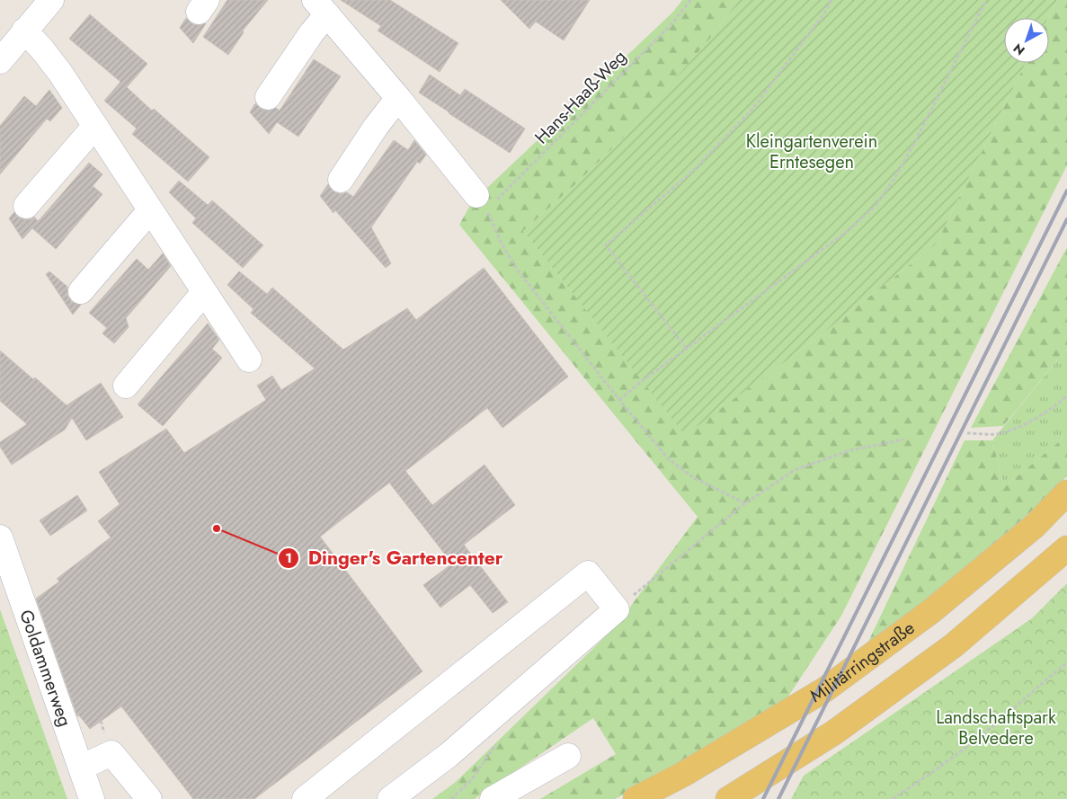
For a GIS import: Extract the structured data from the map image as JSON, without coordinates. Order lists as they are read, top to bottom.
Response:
{
  "streets": {
    "main road": ["Militärringstraße"],
    "street": ["Goldammerweg"],
    "path": ["Hans-Haaß-Weg"]
  },
  "parks": ["Kleingartenverein Erntesegen", "Landschaftspark Belvedere"],
  "places": ["Dinger's Gartencenter"],
  "north": "bottom left"
}
